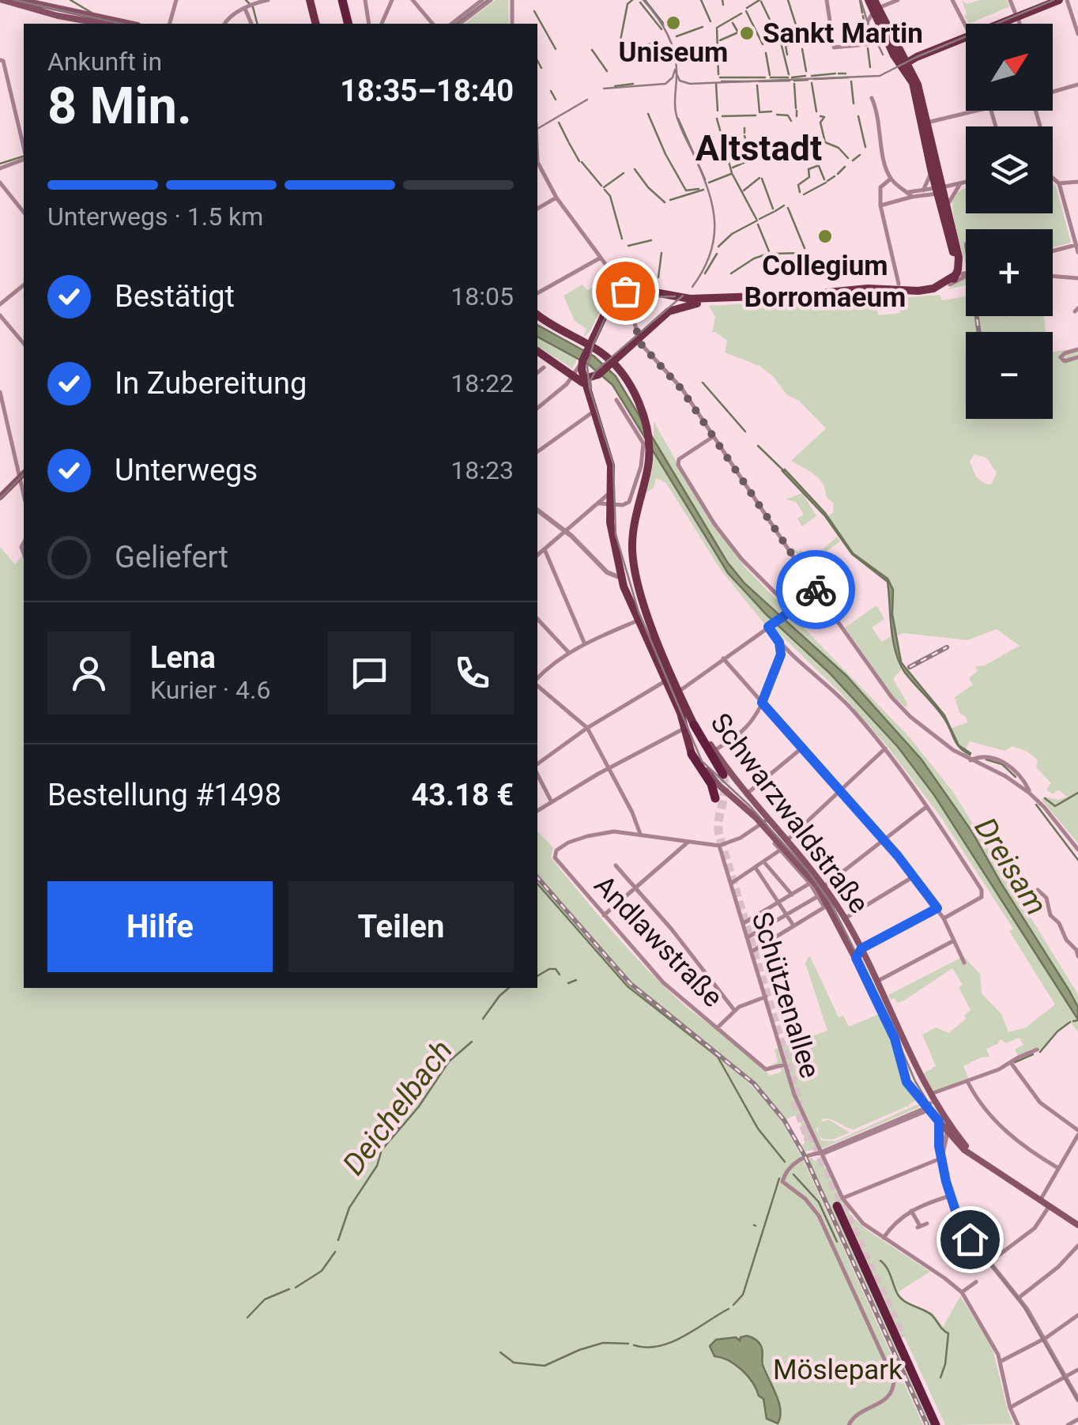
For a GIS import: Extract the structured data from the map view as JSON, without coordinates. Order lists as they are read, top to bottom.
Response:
{
  "streets": {
    "main road": ["Schwarzwaldstraße"],
    "street": ["Andlawstraße", "Schützenallee"]
  },
  "crossings": [
    ["Schwarzwaldstraße", "Schützenallee"],
    ["Andlawstraße", "Schützenallee"]
  ],
  "districts": ["Altstadt"],
  "water": ["Dreisam", "Deichelbach"],
  "parks": ["Möslepark"],
  "places": ["Uniseum", "Sankt Martin", "Collegium Borromaeum"],
  "north": "top right",
  "page": {
    "map_buttons": ["+", "−"],
    "heading": ["8 Min.", "Ankunft in", "18:35–18:40"],
    "panel": [
      "Lena",
      "Kurier · 4.6",
      "Bestellung #1498",
      "43.18 €"
    ],
    "bar": "Unterwegs · 1.5 km",
    "list": [
      ["Bestätigt", "18:05"],
      ["In Zubereitung", "18:22"],
      ["Unterwegs", "18:23"],
      "Geliefert"
    ],
    "buttons": ["Hilfe", "Teilen"]
  }
}
